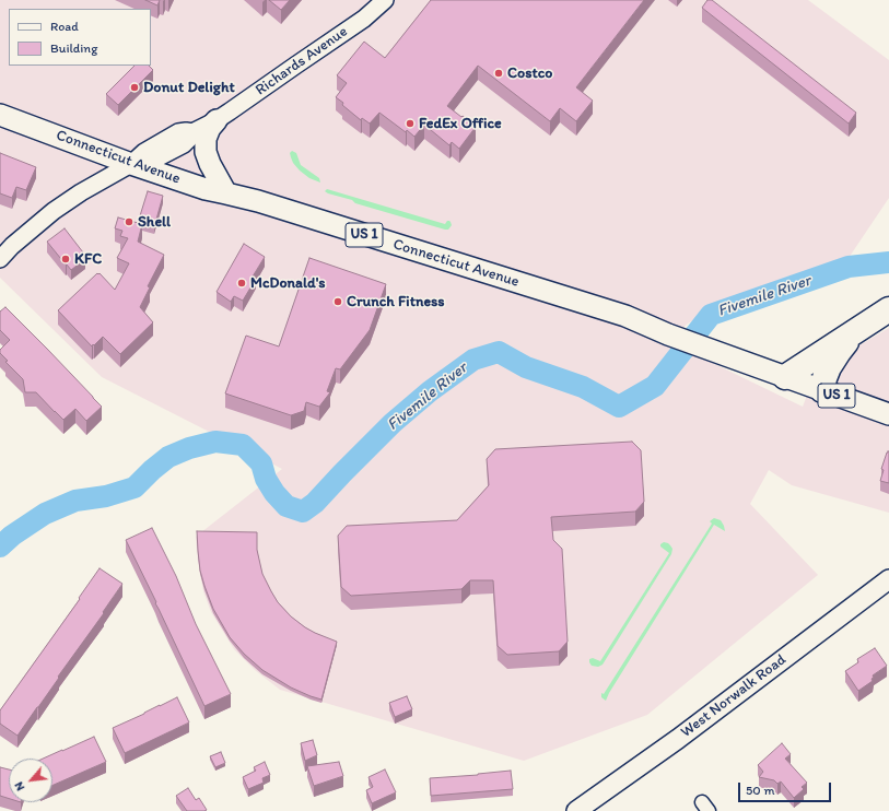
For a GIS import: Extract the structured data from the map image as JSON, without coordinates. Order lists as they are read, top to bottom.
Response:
{
  "streets": {
    "main road": ["Connecticut Avenue", "US 1", "West Norwalk Road"],
    "street": ["Richards Avenue"]
  },
  "crossings": [
    ["Richards Avenue", "Connecticut Avenue"],
    ["Connecticut Avenue", "US 1"]
  ],
  "water": ["Fivemile River"],
  "places": [
    "Costco",
    "Donut Delight",
    "FedEx Office",
    "Shell",
    "KFC",
    "McDonald's",
    "Crunch Fitness"
  ],
  "legend": ["Road", "Building"],
  "scale_bar": "50 m",
  "north": "bottom left"
}
